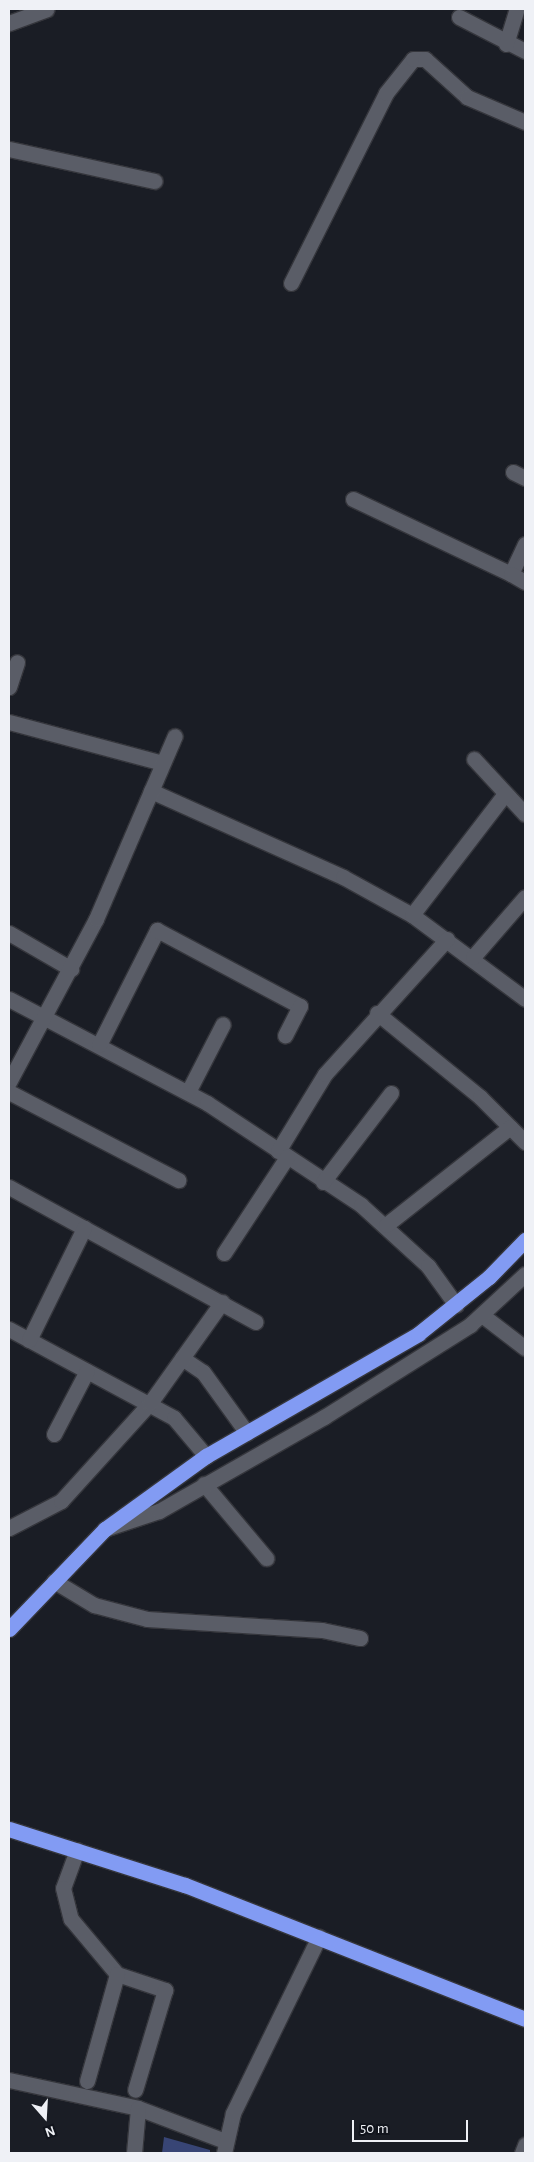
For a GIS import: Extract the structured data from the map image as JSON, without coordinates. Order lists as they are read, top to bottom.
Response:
{
  "scale_bar": "50 m",
  "north": "bottom"
}
